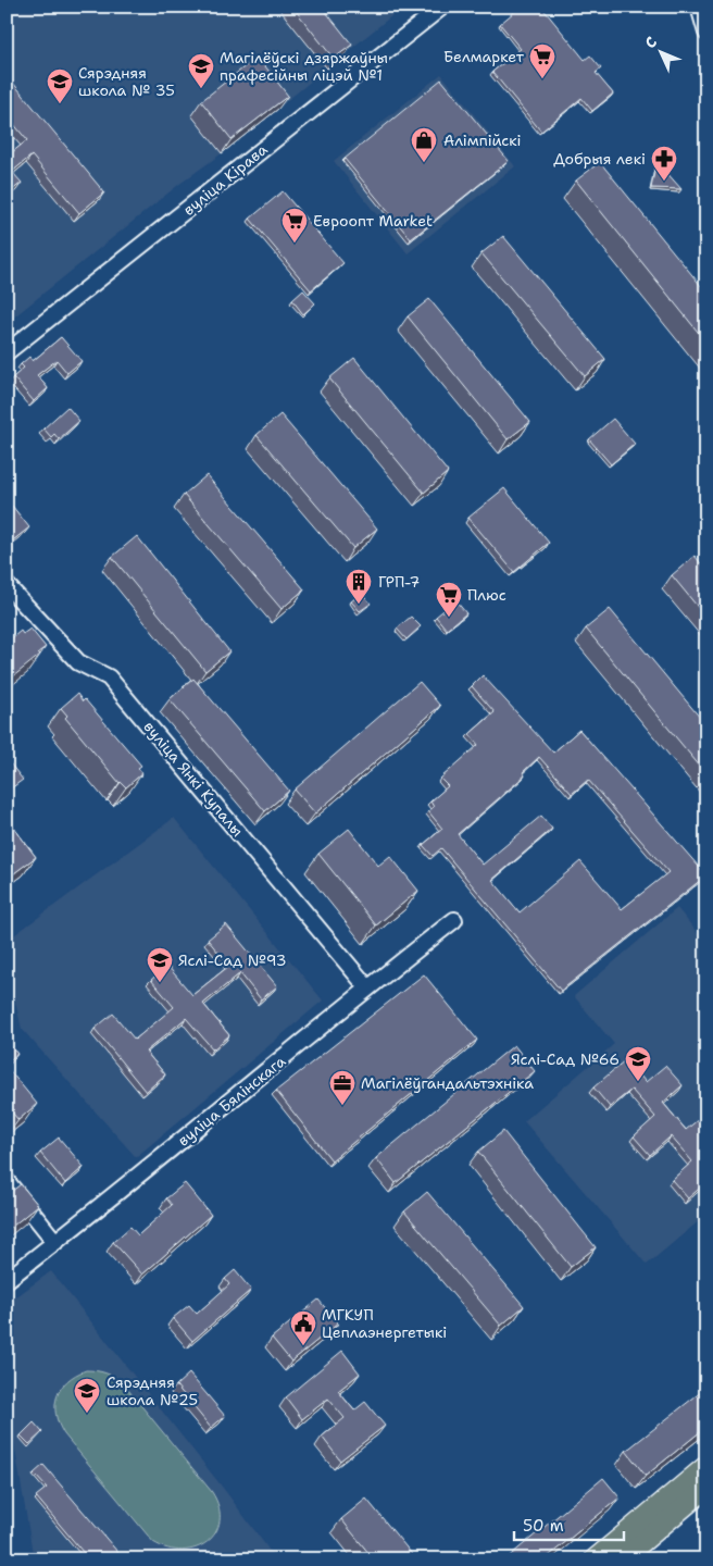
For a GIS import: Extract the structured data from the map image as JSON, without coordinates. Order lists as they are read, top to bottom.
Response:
{
  "streets": {
    "street": ["вуліца Кірава", "вуліца Янкі Купалы", "вуліца Бялінскага"]
  },
  "crossings": [
    ["вуліца Янкі Купалы", "вуліца Бялінскага"]
  ],
  "places": {
    "supermarket": ["Белмаркет", "Евроопт Market", "Плюс"],
    "school or university": [
      "Магілёўскі дзяржаўны прафесійны ліцэй №1",
      "Сярэдняя школа № 35",
      "Яслі-Сад №93",
      "Яслі-Сад №66",
      "Сярэдняя школа №25"
    ],
    "shop": ["Алімпійскі"],
    "pharmacy": ["Добрыя лекі"],
    "building": ["ГРП-7"],
    "office": ["Магілёўгандальтэхніка"],
    "public building": ["МГКУП Цеплаэнергетыкі"]
  },
  "scale_bar": "50 m",
  "north": "top left"
}
